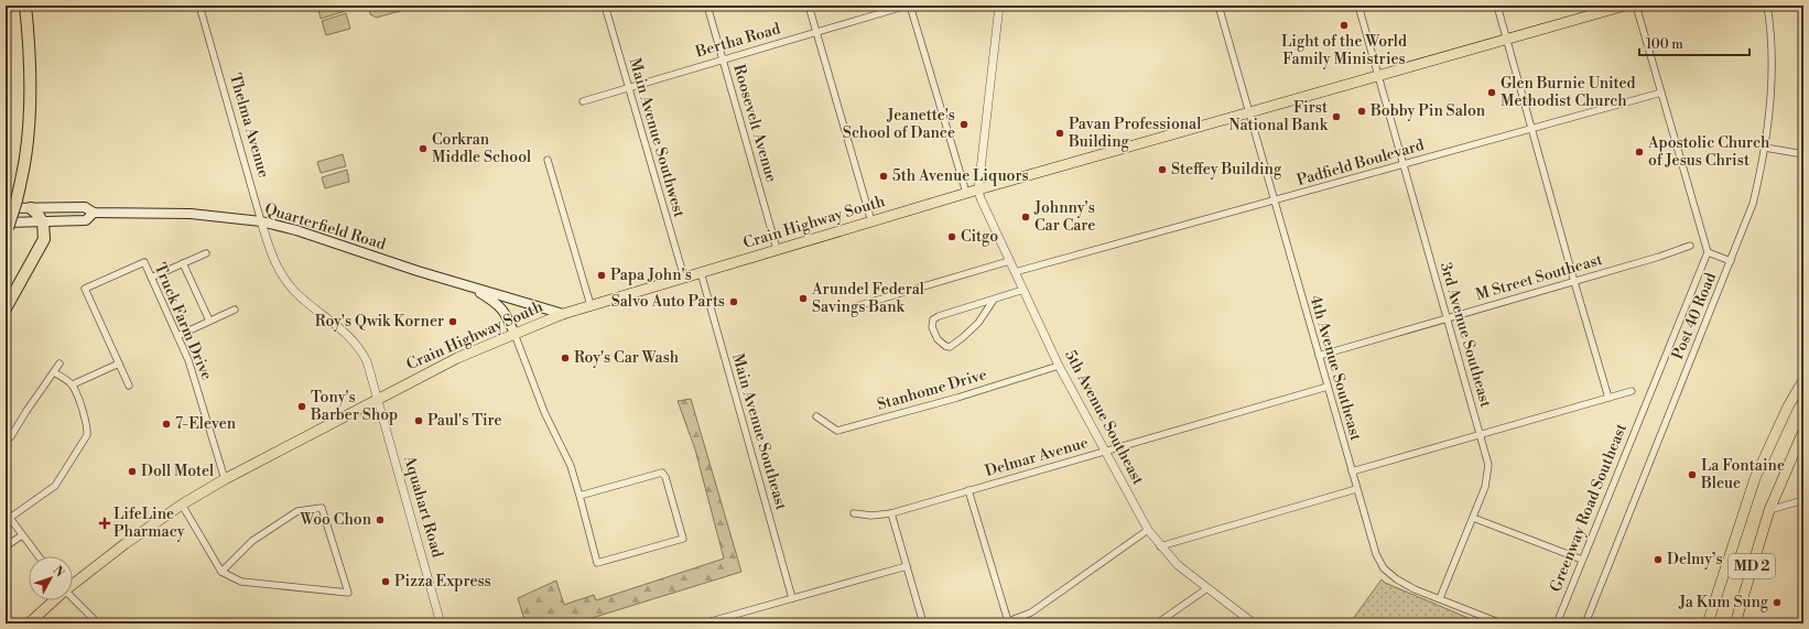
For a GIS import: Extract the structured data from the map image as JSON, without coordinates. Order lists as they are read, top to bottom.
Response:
{
  "streets": {
    "main road": ["Crain Highway South", "Quarterfield Road", "MD 2"],
    "street": [
      "Bertha Road",
      "Roosevelt Avenue",
      "Thelma Avenue",
      "Main Avenue Southwest",
      "Padfield Boulevard",
      "M Street Southeast",
      "Post 40 Road",
      "Truck Farm Drive",
      "3rd Avenue Southeast",
      "4th Avenue Southeast",
      "Stanhome Drive",
      "5th Avenue Southeast",
      "Main Avenue Southeast",
      "Delmar Avenue",
      "Aquahart Road",
      "Greenway Road Southeast"
    ]
  },
  "crossings": [
    ["Bertha Road", "Roosevelt Avenue"],
    ["Bertha Road", "Main Avenue Southwest"],
    ["Roosevelt Avenue", "Crain Highway South"],
    ["Thelma Avenue", "Crain Highway South"],
    ["Thelma Avenue", "Quarterfield Road"],
    ["Thelma Avenue", "Aquahart Road"],
    ["Main Avenue Southwest", "Crain Highway South"],
    ["Padfield Boulevard", "3rd Avenue Southeast"],
    ["Padfield Boulevard", "4th Avenue Southeast"],
    ["Padfield Boulevard", "5th Avenue Southeast"],
    ["Crain Highway South", "Quarterfield Road"],
    ["Crain Highway South", "Truck Farm Drive"],
    ["Crain Highway South", "3rd Avenue Southeast"],
    ["Crain Highway South", "4th Avenue Southeast"],
    ["Crain Highway South", "5th Avenue Southeast"],
    ["Crain Highway South", "Main Avenue Southeast"],
    ["Crain Highway South", "Aquahart Road"],
    ["M Street Southeast", "3rd Avenue Southeast"],
    ["M Street Southeast", "4th Avenue Southeast"],
    ["3rd Avenue Southeast", "4th Avenue Southeast"],
    ["4th Avenue Southeast", "Delmar Avenue"],
    ["Stanhome Drive", "5th Avenue Southeast"],
    ["5th Avenue Southeast", "Delmar Avenue"]
  ],
  "places": {
    "other": [
      "Light of the World Family Ministries",
      "Glen Burnie United Methodist Church",
      "Bobby Pin Salon",
      "First National Bank",
      "Jeanette's School of Dance",
      "Pavan Professional Building",
      "Corkran Middle School",
      "Apostolic Church of Jesus Christ",
      "Steffey Building",
      "5th Avenue Liquors",
      "Johnny's Car Care",
      "Citgo",
      "Papa John's",
      "Arundel Federal Savings Bank",
      "Salvo Auto Parts",
      "Roy's Qwik Korner",
      "Roy's Car Wash",
      "Tony's Barber Shop",
      "Paul's Tire",
      "7-Eleven",
      "Doll Motel",
      "La Fontaine Bleue",
      "Woo Chon",
      "Delmy’s",
      "Pizza Express",
      "Ja Kum Sung"
    ],
    "health": ["LifeLine Pharmacy"]
  },
  "scale_bar": "100 m",
  "north": "top right"
}
